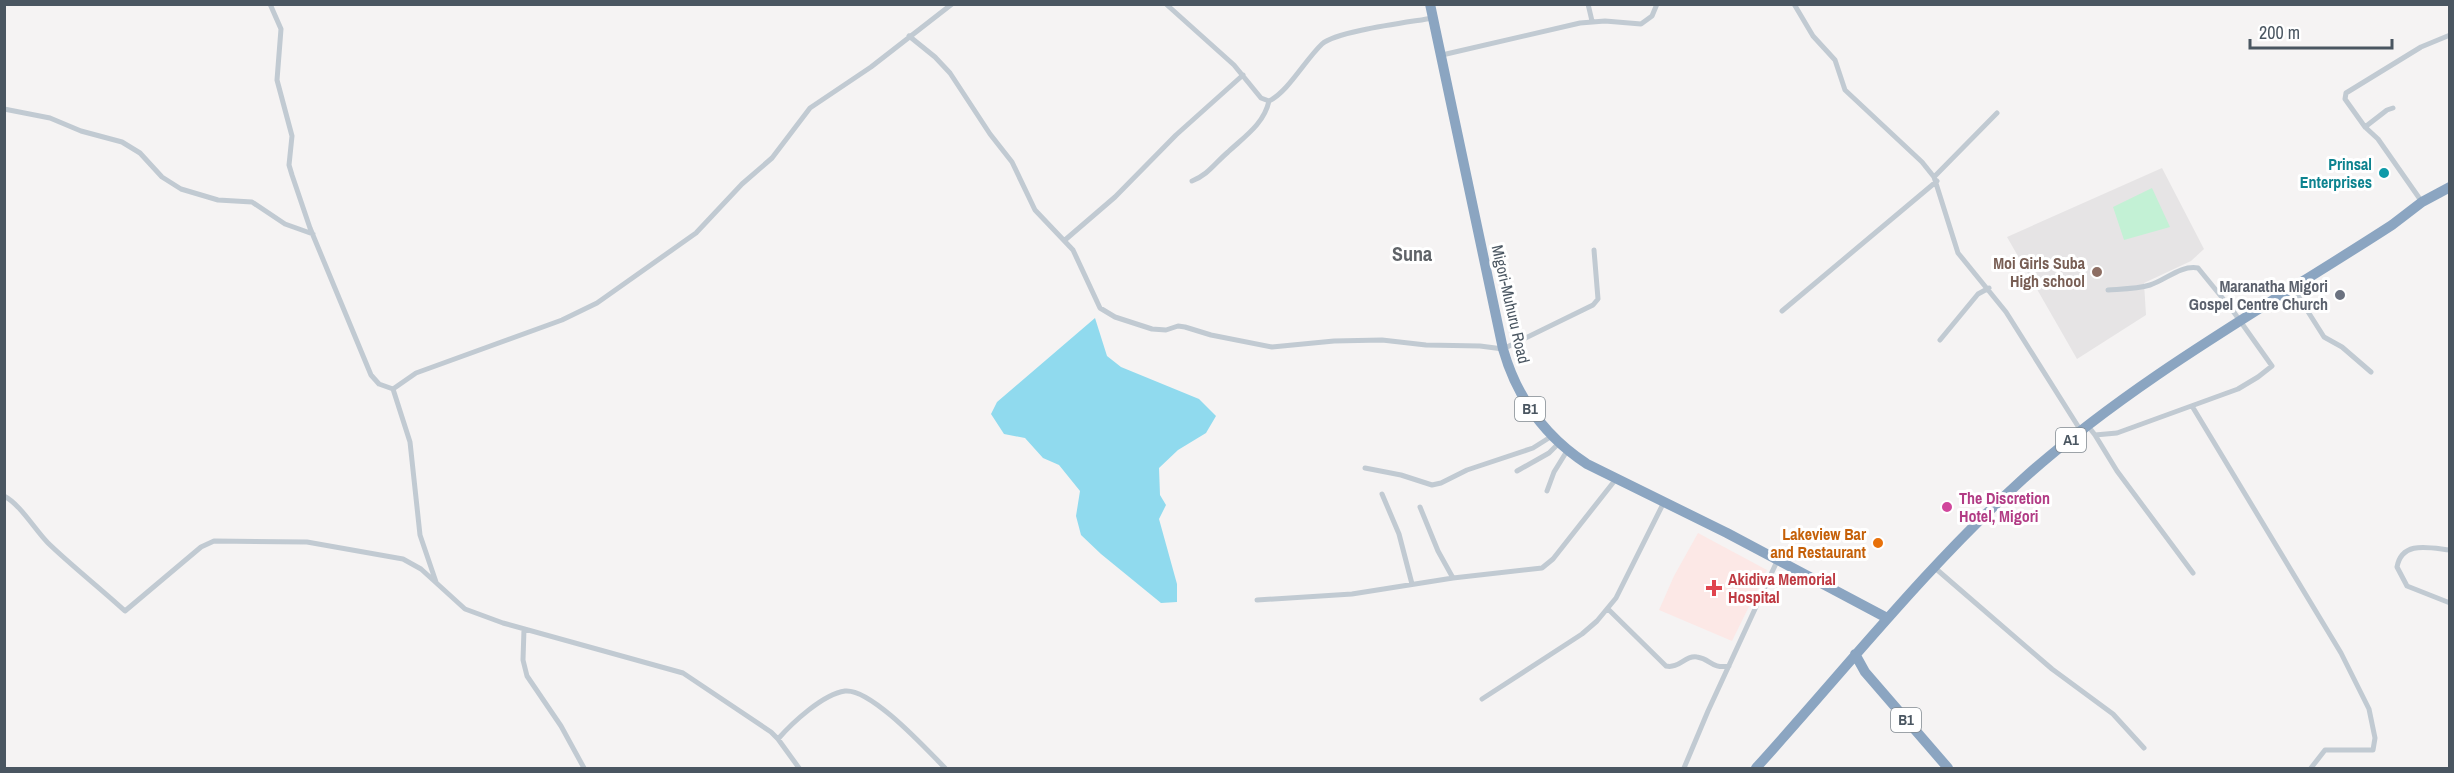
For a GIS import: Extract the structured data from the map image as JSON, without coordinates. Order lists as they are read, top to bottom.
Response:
{
  "streets": {
    "highway": ["Migori-Muhuru Road", "B1", "A1"]
  },
  "crossings": [
    ["Migori-Muhuru Road", "A1"],
    ["B1", "A1"]
  ],
  "districts": ["Suna"],
  "places": {
    "other": [
      "Prinsal Enterprises",
      "Moi Girls Suba High school",
      "Maranatha Migori Gospel Centre Church",
      "The Discretion Hotel, Migori",
      "Lakeview Bar and Restaurant"
    ],
    "health": ["Akidiva Memorial Hospital"]
  },
  "scale_bar": "200 m"
}
